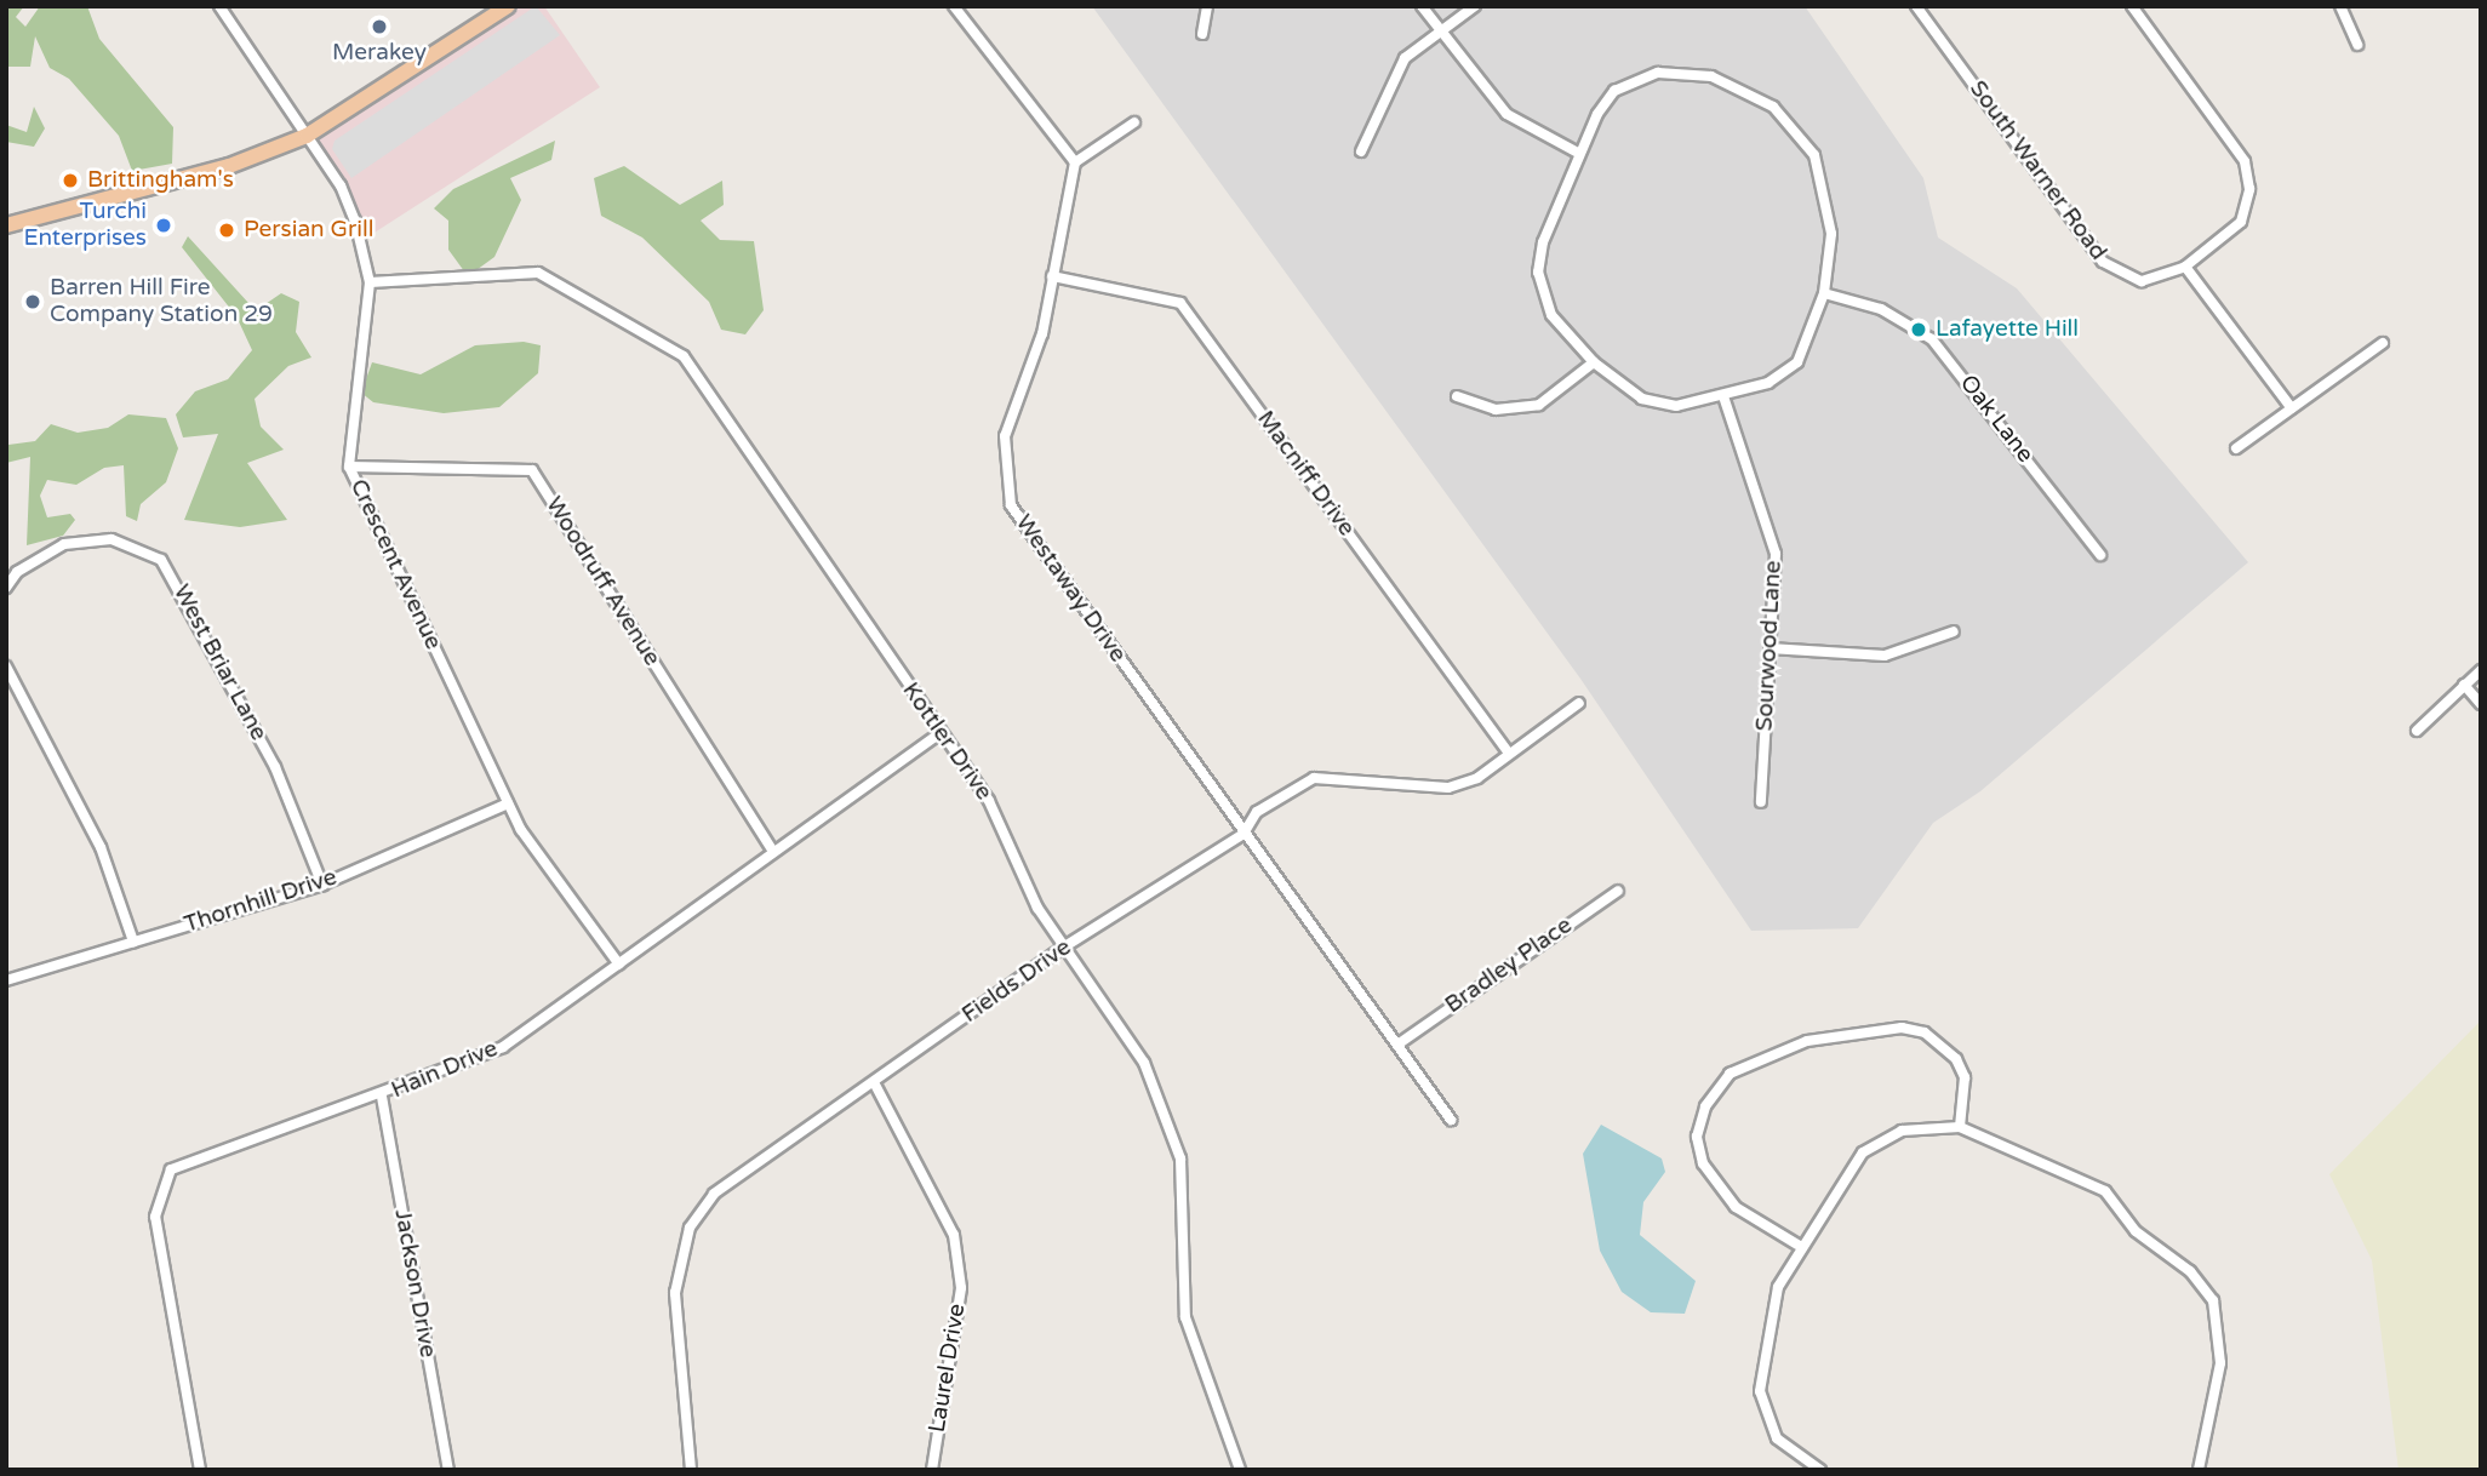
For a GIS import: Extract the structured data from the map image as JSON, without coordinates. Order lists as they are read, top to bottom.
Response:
{
  "streets": {
    "street": [
      "South Warner Road",
      "Oak Lane",
      "Macniff Drive",
      "Crescent Avenue",
      "Woodruff Avenue",
      "Westaway Drive",
      "Sourwood Lane",
      "West Briar Lane",
      "Kottler Drive",
      "Thornhill Drive",
      "Bradley Place",
      "Fields Drive",
      "Hain Drive",
      "Jackson Drive",
      "Laurel Drive"
    ]
  },
  "crossings": [
    ["Macniff Drive", "Westaway Drive"],
    ["Macniff Drive", "Fields Drive"],
    ["Crescent Avenue", "Woodruff Avenue"],
    ["Crescent Avenue", "Kottler Drive"],
    ["Crescent Avenue", "Thornhill Drive"],
    ["Crescent Avenue", "Hain Drive"],
    ["Woodruff Avenue", "Hain Drive"],
    ["Westaway Drive", "Bradley Place"],
    ["Westaway Drive", "Fields Drive"],
    ["West Briar Lane", "Thornhill Drive"],
    ["Kottler Drive", "Fields Drive"],
    ["Kottler Drive", "Hain Drive"],
    ["Fields Drive", "Laurel Drive"],
    ["Hain Drive", "Jackson Drive"]
  ],
  "places": [
    "Merakey",
    "Brittingham's",
    "Turchi Enterprises",
    "Persian Grill",
    "Barren Hill Fire Company Station 29",
    "Lafayette Hill"
  ]
}
